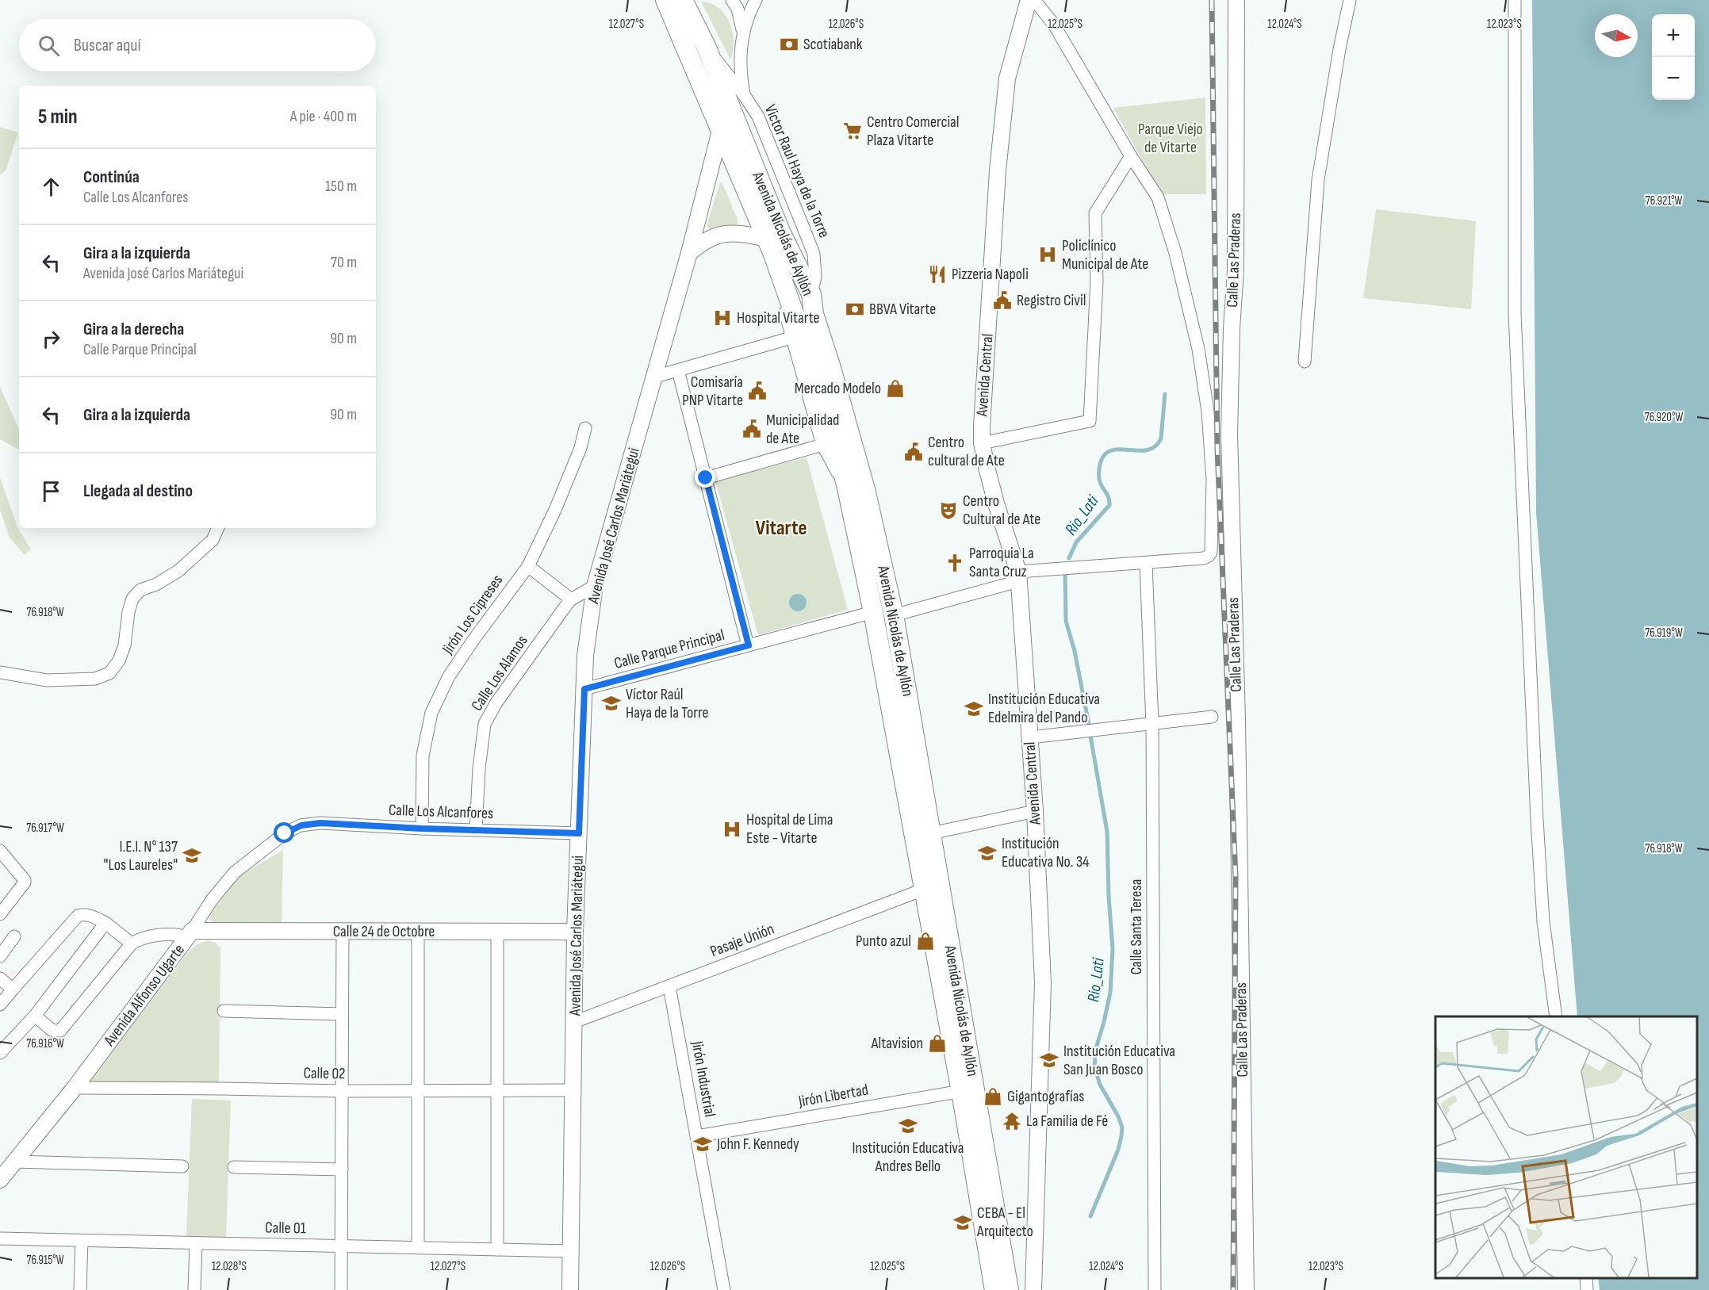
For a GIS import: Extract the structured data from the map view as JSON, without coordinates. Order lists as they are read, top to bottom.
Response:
{
  "streets": {
    "main road": ["Avenida Nicolás de Ayllón"],
    "street": [
      "Victor Raul Haya de la Torre",
      "Calle Las Praderas",
      "Avenida Central",
      "Avenida José Carlos Mariátegui",
      "Jirón Los Cipreses",
      "Calle Parque Principal",
      "Calle Los Alamos",
      "Calle Los Alcanfores",
      "Calle Santa Teresa",
      "Calle 24 de Octobre",
      "Pasaje Unión",
      "Avenida Alfonso Ugarte",
      "Calle 02",
      "Jirón Industrial",
      "Jirón Libertad",
      "Calle 01"
    ]
  },
  "crossings": [
    ["Victor Raul Haya de la Torre", "Avenida Nicolás de Ayllón"],
    ["Avenida Nicolás de Ayllón", "Avenida José Carlos Mariátegui"],
    ["Avenida Nicolás de Ayllón", "Calle Parque Principal"],
    ["Avenida Nicolás de Ayllón", "Pasaje Unión"],
    ["Avenida Nicolás de Ayllón", "Jirón Libertad"],
    ["Avenida José Carlos Mariátegui", "Calle Parque Principal"],
    ["Avenida José Carlos Mariátegui", "Calle Los Alamos"],
    ["Avenida José Carlos Mariátegui", "Calle Los Alcanfores"],
    ["Avenida José Carlos Mariátegui", "Calle 24 de Octobre"],
    ["Avenida José Carlos Mariátegui", "Pasaje Unión"],
    ["Avenida José Carlos Mariátegui", "Calle 02"],
    ["Avenida José Carlos Mariátegui", "Calle 01"],
    ["Jirón Los Cipreses", "Calle Los Alcanfores"],
    ["Calle Los Alamos", "Calle Los Alcanfores"],
    ["Calle Los Alcanfores", "Avenida Alfonso Ugarte"],
    ["Calle 24 de Octobre", "Avenida Alfonso Ugarte"],
    ["Pasaje Unión", "Jirón Industrial"],
    ["Avenida Alfonso Ugarte", "Calle 02"],
    ["Jirón Industrial", "Jirón Libertad"]
  ],
  "districts": ["Vitarte"],
  "water": ["Rio_Lati"],
  "parks": ["Parque Viejo de Vitarte"],
  "places": {
    "bank": ["Scotiabank", "BBVA Vitarte"],
    "supermarket": ["Centro Comercial Plaza Vitarte"],
    "hospital": ["Policlínico Municipal de Ate", "Hospital Vitarte", "Hospital de Lima Este - Vitarte"],
    "restaurant": ["Pizzeria Napoli"],
    "public building": [
      "Registro Civil",
      "Comisaría PNP Vitarte",
      "Municipalidad de Ate",
      "Centro cultural de Ate"
    ],
    "shop": [
      "Mercado Modelo",
      "Punto azul",
      "Altavision",
      "Gigantografías"
    ],
    "theatre": ["Centro Cultural de Ate"],
    "church": ["Parroquia La Santa Cruz"],
    "school or university": [
      "Víctor Raúl Haya de la Torre",
      "Institución Educativa Edelmira del Pando",
      "Institución Educativa No. 34",
      "I.E.I. N° 137 \"Los Laureles\"",
      "Institución Educativa San Juan Bosco",
      "Institución Educativa Andres Bello",
      "John F. Kennedy",
      "CEBA - El Arquitecto"
    ],
    "temple": ["La Familia de Fé"]
  },
  "north": "right",
  "page": {
    "map_buttons": ["+", "−"],
    "search": "Buscar aquí",
    "heading": ["5 min", "A pie · 400 m"],
    "list": [
      ["Continúa", "Calle Los Alcanfores", "150 m"],
      ["Gira a la izquierda", "Avenida José Carlos Mariátegui", "70 m"],
      ["Gira a la derecha", "Calle Parque Principal", "90 m"],
      ["Gira a la izquierda", "90 m"],
      "Llegada al destino"
    ]
  },
  "coordinates": [
    "12.027°S",
    "12.026°S",
    "12.025°S",
    "12.024°S",
    "12.023°S",
    "76.921°W",
    "76.920°W",
    "76.918°W",
    "76.919°W",
    "76.917°W",
    "76.916°W",
    "76.915°W",
    "12.028°S"
  ]
}
